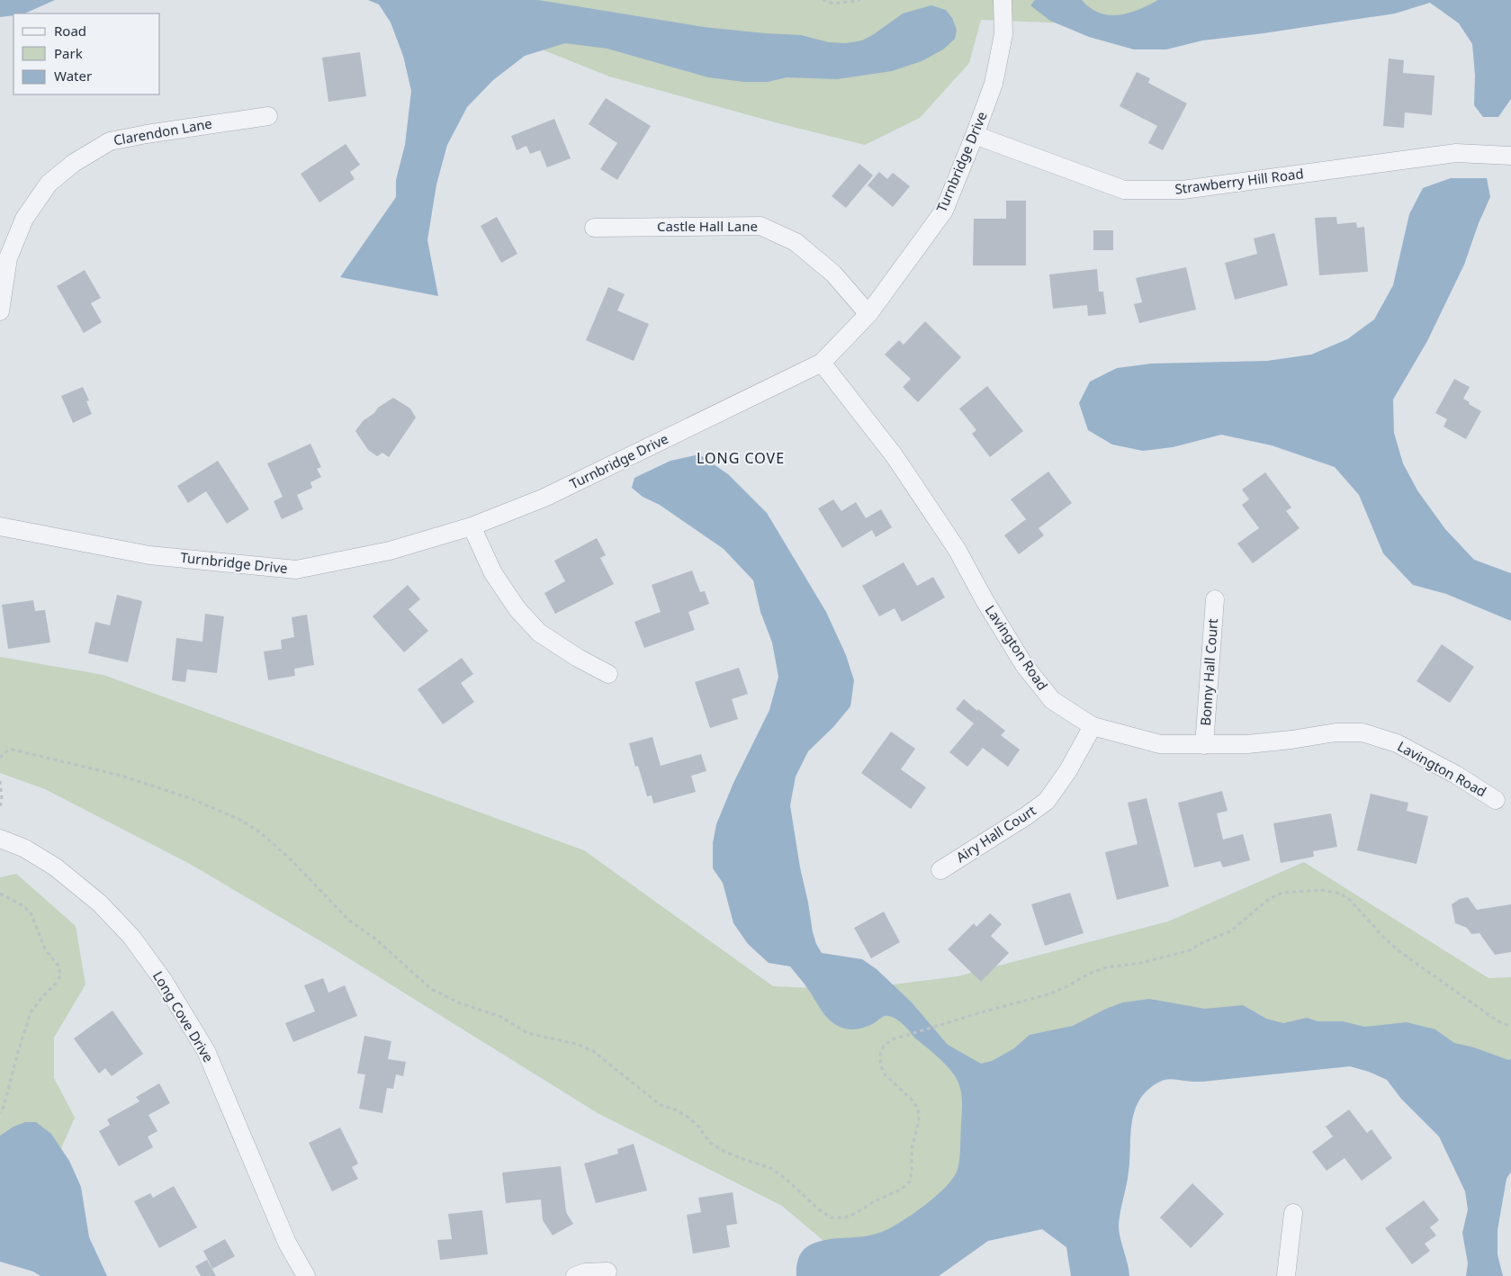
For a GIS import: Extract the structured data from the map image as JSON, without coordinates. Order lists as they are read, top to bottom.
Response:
{
  "streets": {
    "street": [
      "Clarendon Lane",
      "Turnbridge Drive",
      "Strawberry Hill Road",
      "Castle Hall Lane",
      "Lavington Road",
      "Bonny Hall Court",
      "Airy Hall Court",
      "Long Cove Drive"
    ]
  },
  "crossings": [
    ["Turnbridge Drive", "Strawberry Hill Road"],
    ["Turnbridge Drive", "Castle Hall Lane"],
    ["Turnbridge Drive", "Lavington Road"],
    ["Lavington Road", "Bonny Hall Court"],
    ["Lavington Road", "Airy Hall Court"]
  ],
  "districts": ["LONG COVE"],
  "legend": ["Road", "Park", "Water"]
}
